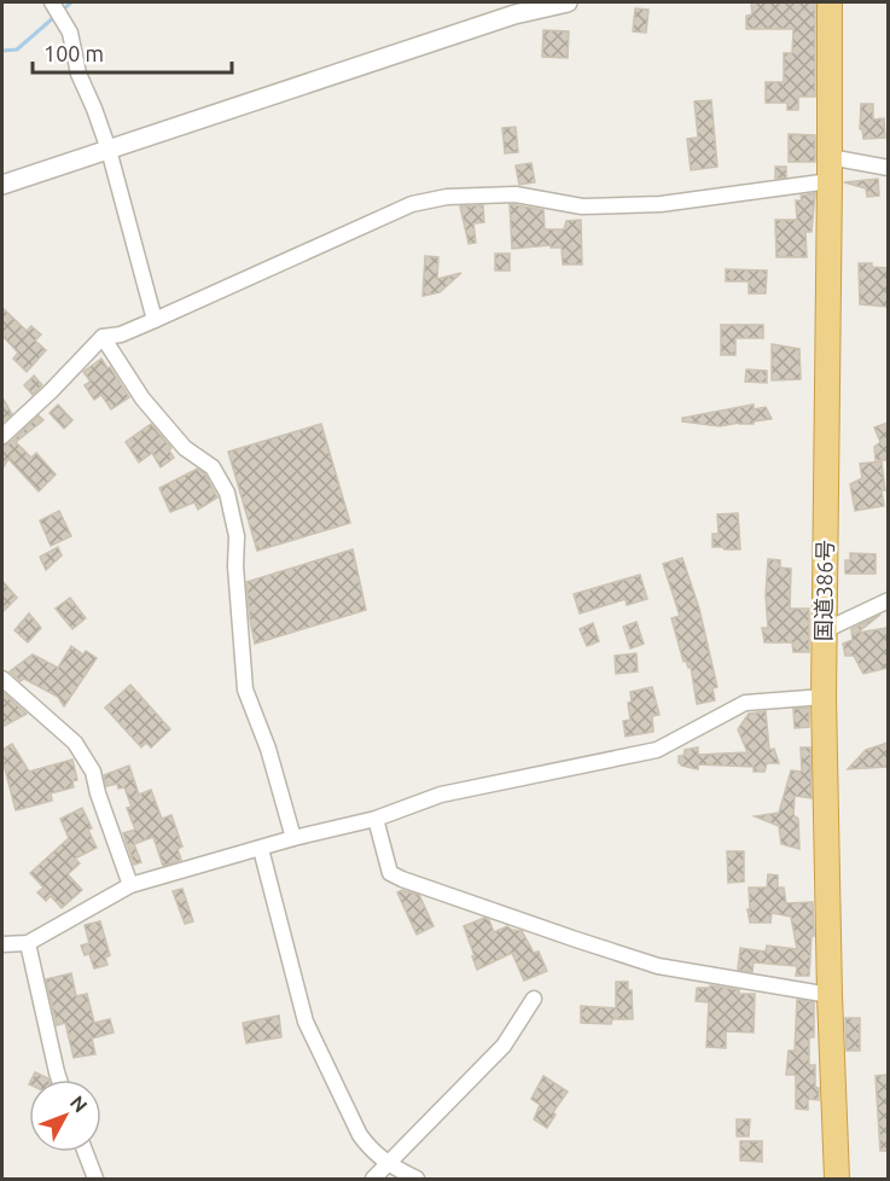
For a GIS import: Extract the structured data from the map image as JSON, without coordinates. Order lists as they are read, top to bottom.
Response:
{
  "streets": {
    "highway": ["国道386号"]
  },
  "scale_bar": "100 m",
  "north": "top right"
}
